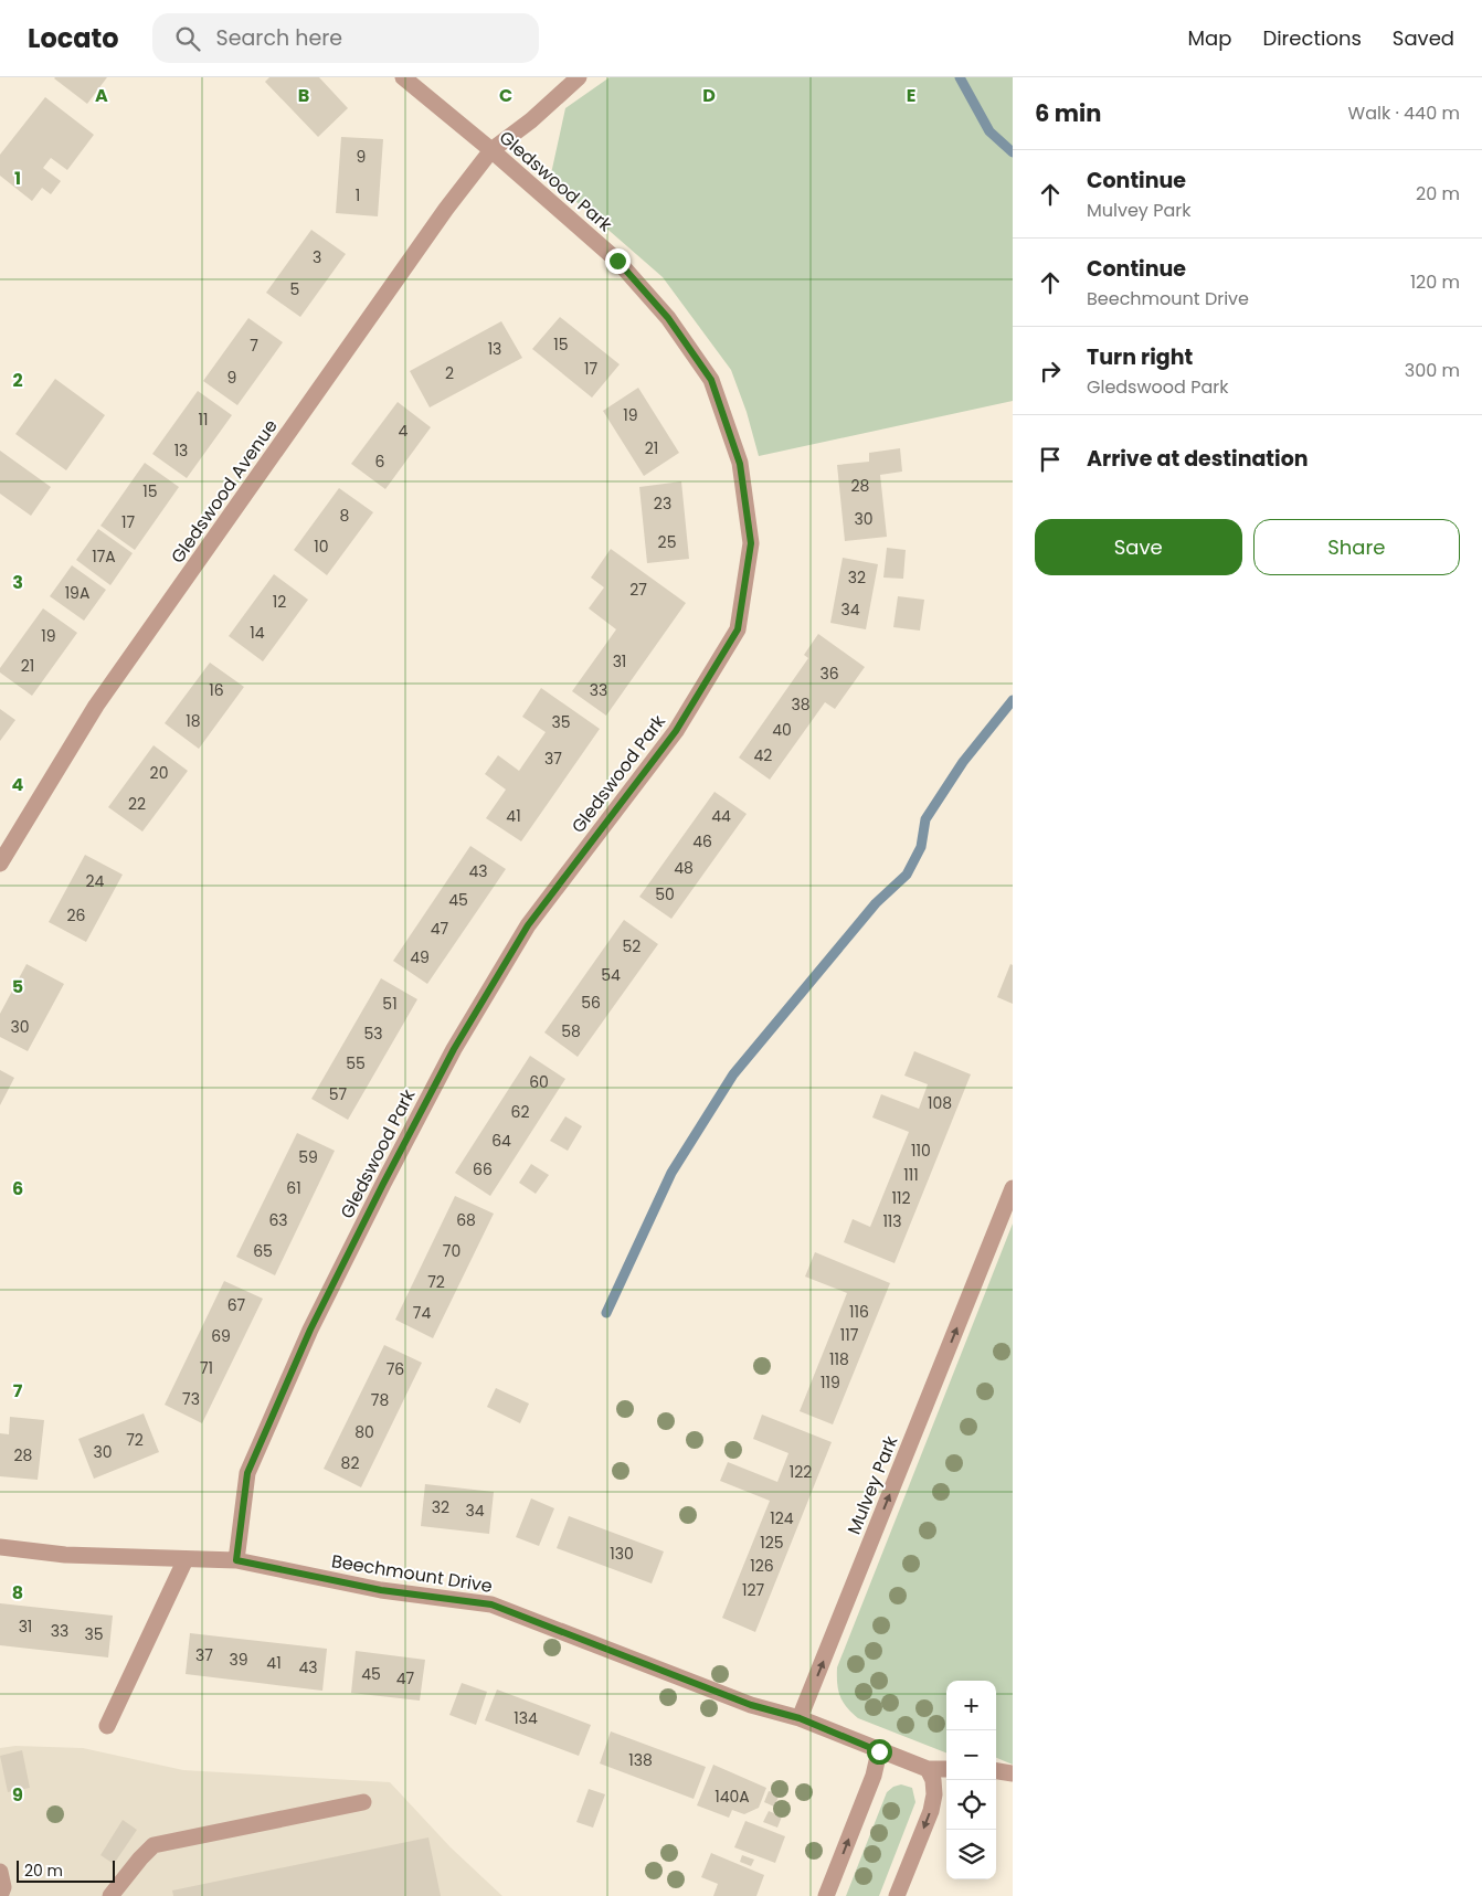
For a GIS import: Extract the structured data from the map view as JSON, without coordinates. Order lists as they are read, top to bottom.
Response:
{
  "streets": {
    "street": [
      "Gledswood Park",
      "Gledswood Avenue",
      "Mulvey Park",
      "Beechmount Drive"
    ]
  },
  "crossings": [
    ["Gledswood Park", "Gledswood Avenue"],
    ["Gledswood Park", "Beechmount Drive"],
    ["Mulvey Park", "Beechmount Drive"]
  ],
  "one_way": ["Mulvey Park"],
  "house_numbers": [
    "9",
    "1",
    "3",
    "5",
    "15",
    "7",
    "13",
    "17",
    "2",
    "9",
    "19",
    "11",
    "4",
    "21",
    "13",
    "6",
    "28",
    "15",
    "23",
    "8",
    "30",
    "17",
    "25",
    "10",
    "17A",
    "32",
    "27",
    "19A",
    "12",
    "34",
    "14",
    "19",
    "31",
    "21",
    "36",
    "16",
    "33",
    "38",
    "18",
    "35",
    "40",
    "42",
    "37",
    "20",
    "22",
    "41",
    "44",
    "46",
    "48",
    "43",
    "24",
    "50",
    "45",
    "26",
    "47",
    "52",
    "49",
    "54",
    "56",
    "51",
    "30",
    "58",
    "53",
    "55",
    "60",
    "57",
    "108",
    "62",
    "64",
    "110",
    "59",
    "66",
    "111",
    "61",
    "112",
    "63",
    "68",
    "113",
    "65",
    "70",
    "72",
    "67",
    "116",
    "74",
    "117",
    "69",
    "118",
    "71",
    "76",
    "119",
    "73",
    "78",
    "80",
    "72",
    "30",
    "28",
    "82",
    "122",
    "32",
    "34",
    "124",
    "125",
    "130",
    "126",
    "127",
    "31",
    "33",
    "35",
    "37",
    "39",
    "41",
    "43",
    "45",
    "47",
    "134",
    "138",
    "140A"
  ],
  "scale_bar": "20 m",
  "page": {
    "header": "Locato",
    "search": "Search here",
    "nav": ["Map", "Directions", "Saved"],
    "heading": ["6 min", "Walk · 440 m"],
    "list": [
      ["Continue", "Mulvey Park", "20 m"],
      ["Continue", "Beechmount Drive", "120 m"],
      ["Turn right", "Gledswood Park", "300 m"],
      "Arrive at destination"
    ],
    "buttons": ["Save", "Share"],
    "map_buttons": ["+", "−"],
    "scale": "20 m"
  },
  "grid": {
    "columns": [
      "A",
      "B",
      "C",
      "D",
      "E"
    ],
    "rows": [
      "1",
      "2",
      "3",
      "4",
      "5",
      "6",
      "7",
      "8",
      "9"
    ]
  }
}
